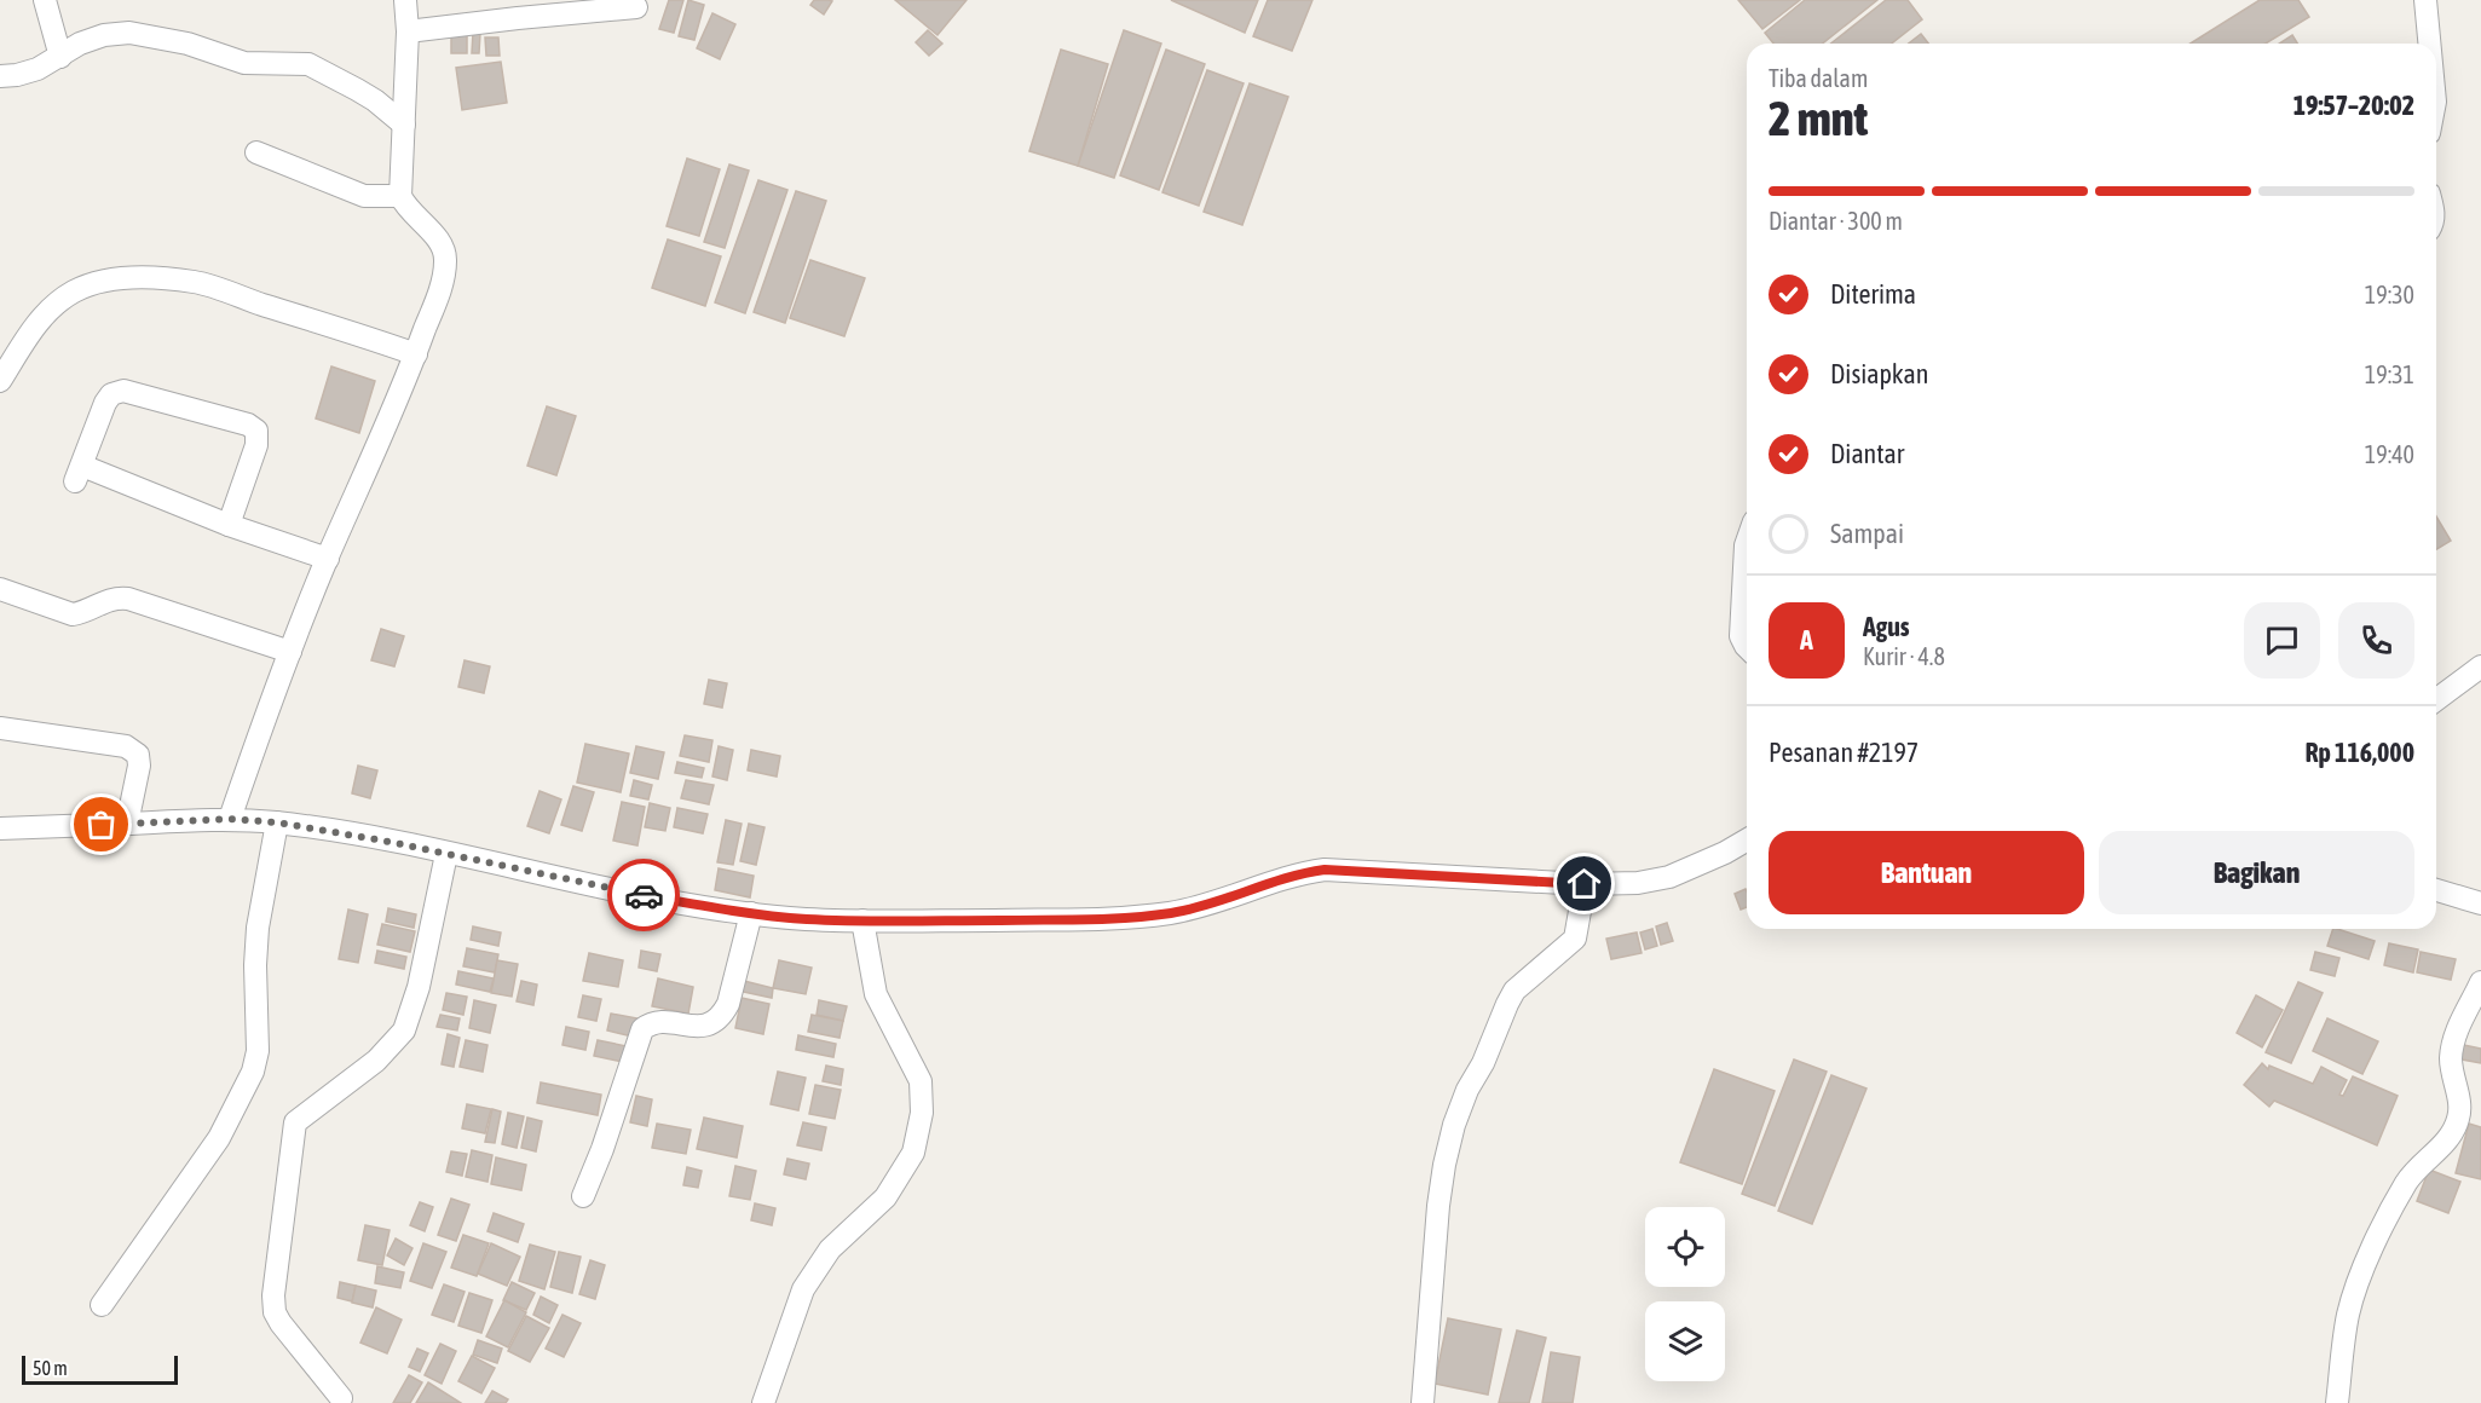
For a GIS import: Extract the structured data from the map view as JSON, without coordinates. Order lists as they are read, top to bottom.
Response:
{
  "scale_bar": "50 m",
  "page": {
    "heading": ["2 mnt", "Tiba dalam", "19:57–20:02"],
    "panel": [
      "Agus",
      "Kurir · 4.8",
      "Pesanan #2197",
      "Rp 116,000"
    ],
    "bar": "Diantar · 300 m",
    "list": [
      ["Diterima", "19:30"],
      ["Disiapkan", "19:31"],
      ["Diantar", "19:40"],
      "Sampai"
    ],
    "round": "A",
    "buttons": ["Bantuan", "Bagikan"],
    "scale": "50 m"
  }
}
